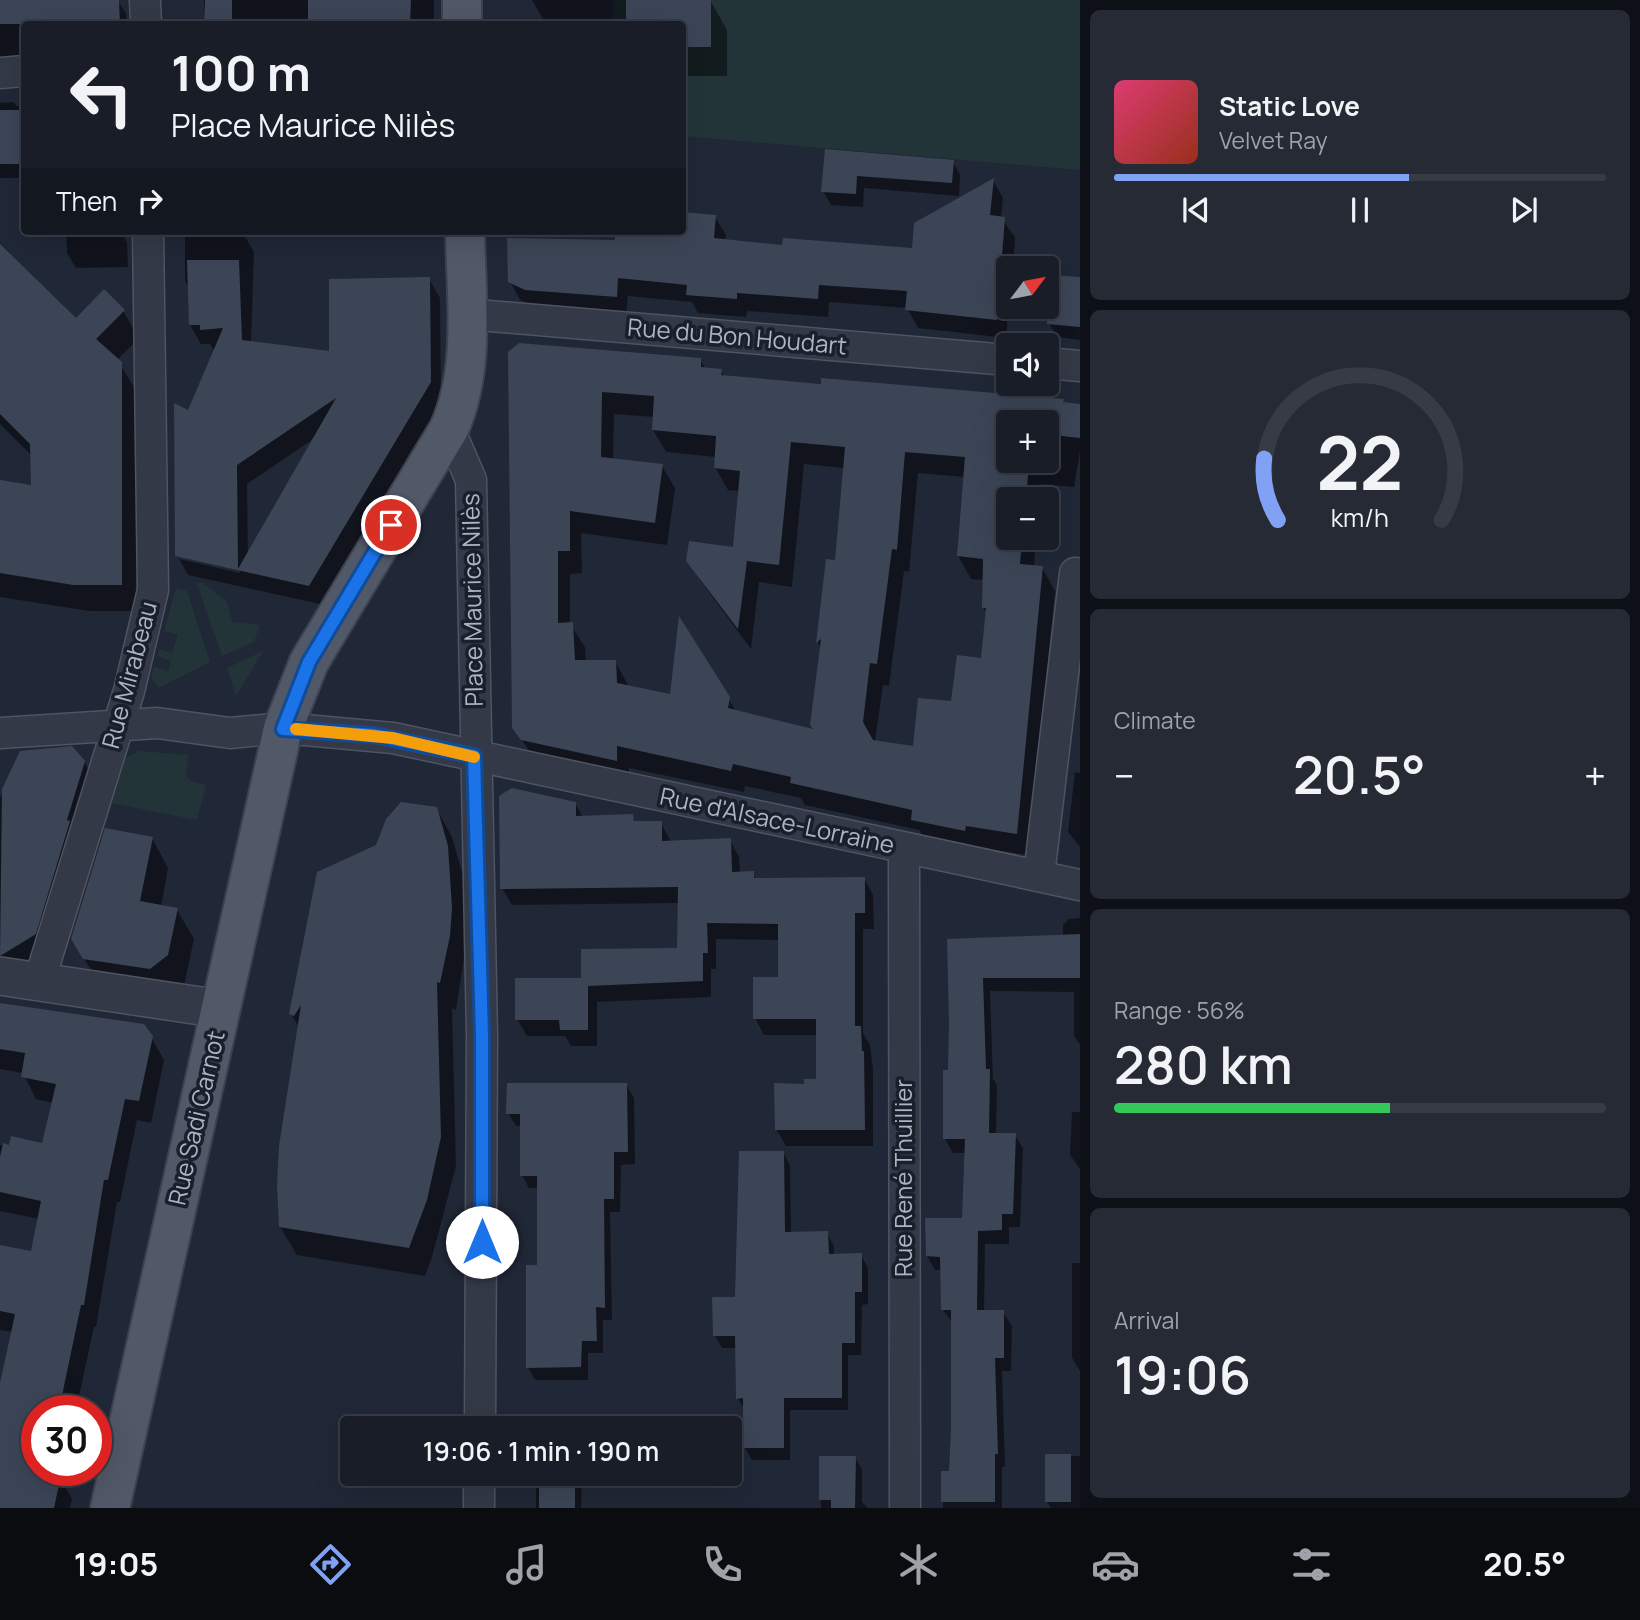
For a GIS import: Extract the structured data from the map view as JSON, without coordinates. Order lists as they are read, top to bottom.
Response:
{
  "streets": {
    "main road": ["Rue Sadi Carnot"],
    "street": [
      "Rue du Bon Houdart",
      "Place Maurice Nilès",
      "Rue Mirabeau",
      "Rue d'Alsace-Lorraine",
      "Rue René Thuillier"
    ]
  },
  "crossings": [
    ["Place Maurice Nilès", "Rue d'Alsace-Lorraine"],
    ["Rue d'Alsace-Lorraine", "Rue René Thuillier"]
  ],
  "north": "top right",
  "page": {
    "turn": ["100 m", "Place Maurice Nilès"],
    "song": ["Static Love", "Velvet Ray"],
    "then": "Then",
    "map_buttons": ["+", "−"],
    "tile": [
      "Climate",
      ["Range · 56%", "280 km"],
      ["Arrival", "19:06"]
    ],
    "heat": ["−", "20.5°", "+"],
    "limit": "30",
    "trip": "19:06 · 1 min · 190 m",
    "tabs": ["19:05", "20.5°"],
    "gauge": ["22", "km/h"]
  }
}
